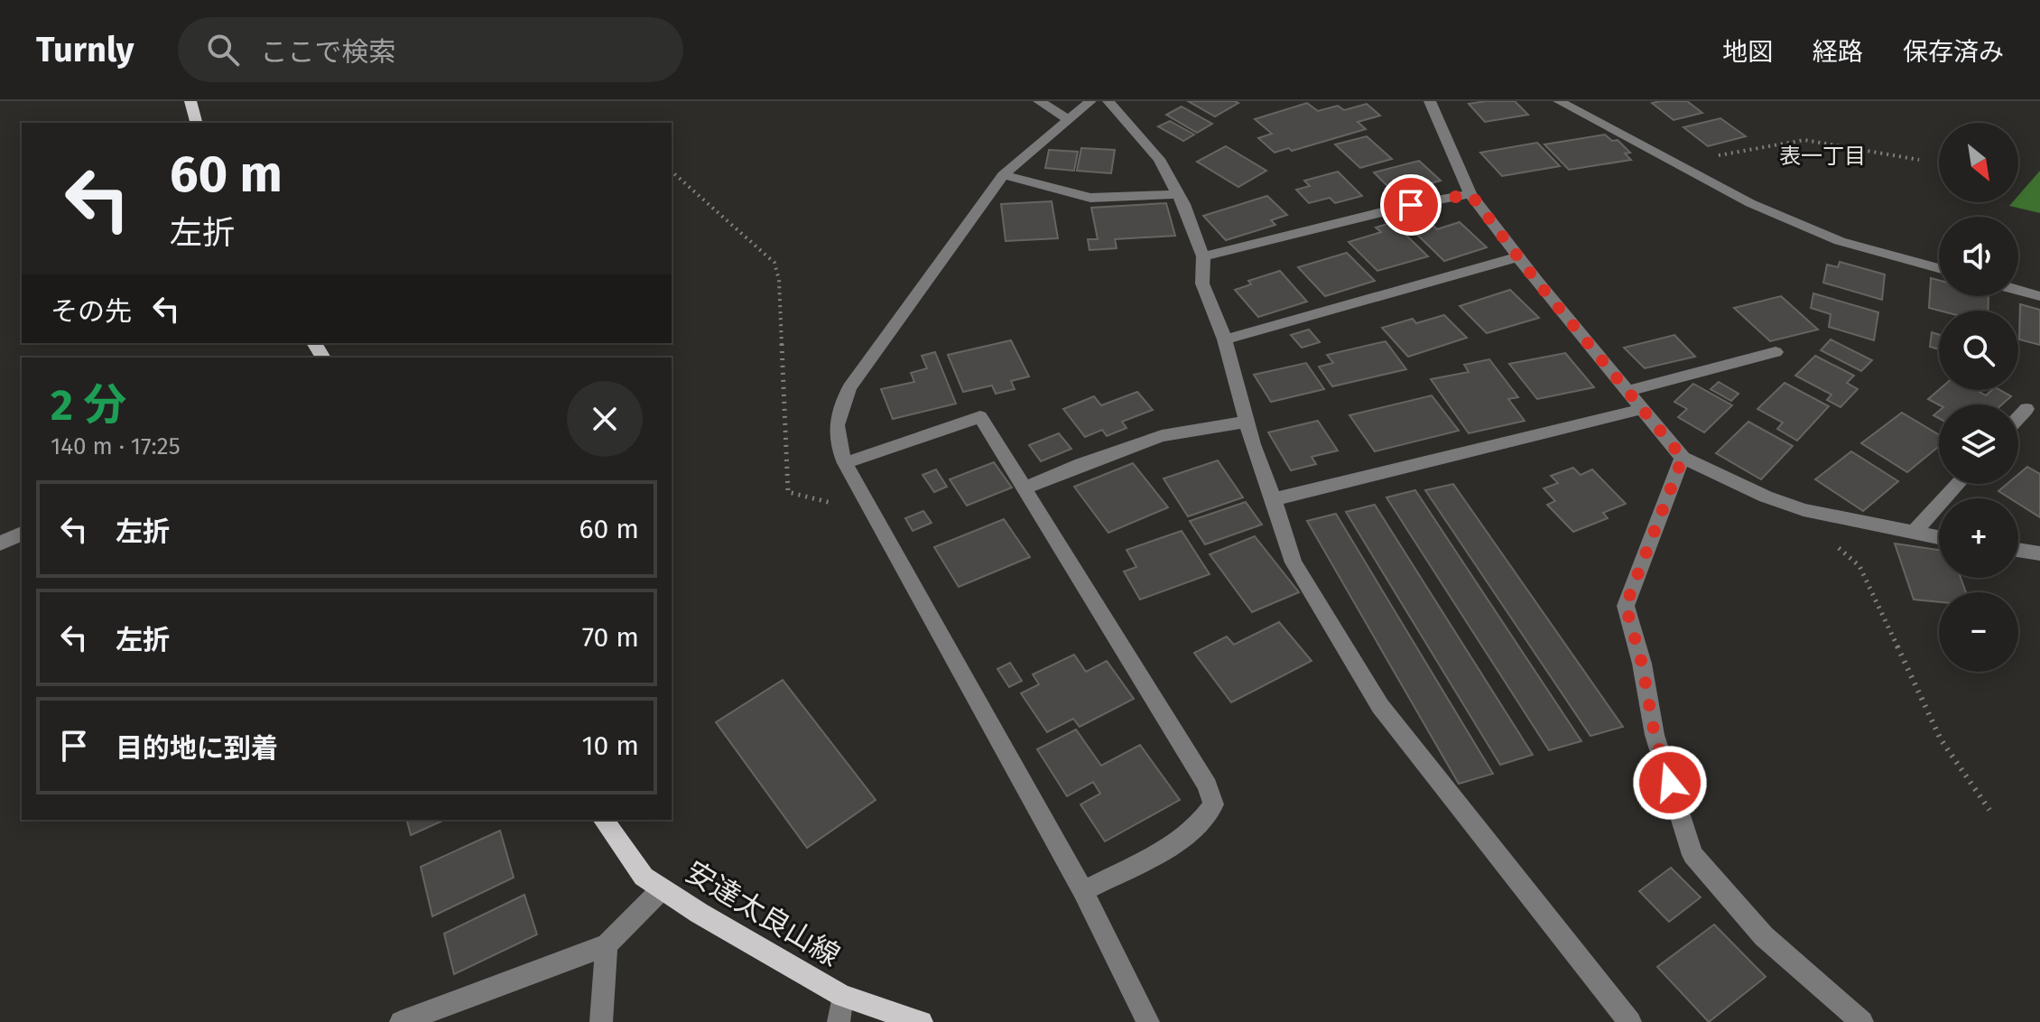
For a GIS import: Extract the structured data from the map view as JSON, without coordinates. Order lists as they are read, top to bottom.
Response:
{
  "streets": {
    "main road": ["安達太良山線"]
  },
  "districts": ["表一丁目"],
  "north": "bottom right",
  "page": {
    "header": "Turnly",
    "search": "ここで検索",
    "nav": ["地図", "経路", "保存済み"],
    "map_buttons": ["+", "−"],
    "turn": ["60 m", "左折"],
    "then": "その先",
    "heading": ["2 分", "140 m · 17:25"],
    "list": [
      {
        "name": "左折",
        "value": "60 m"
      },
      {
        "name": "左折",
        "value": "70 m"
      },
      {
        "name": "目的地に到着",
        "value": "10 m"
      }
    ]
  }
}
